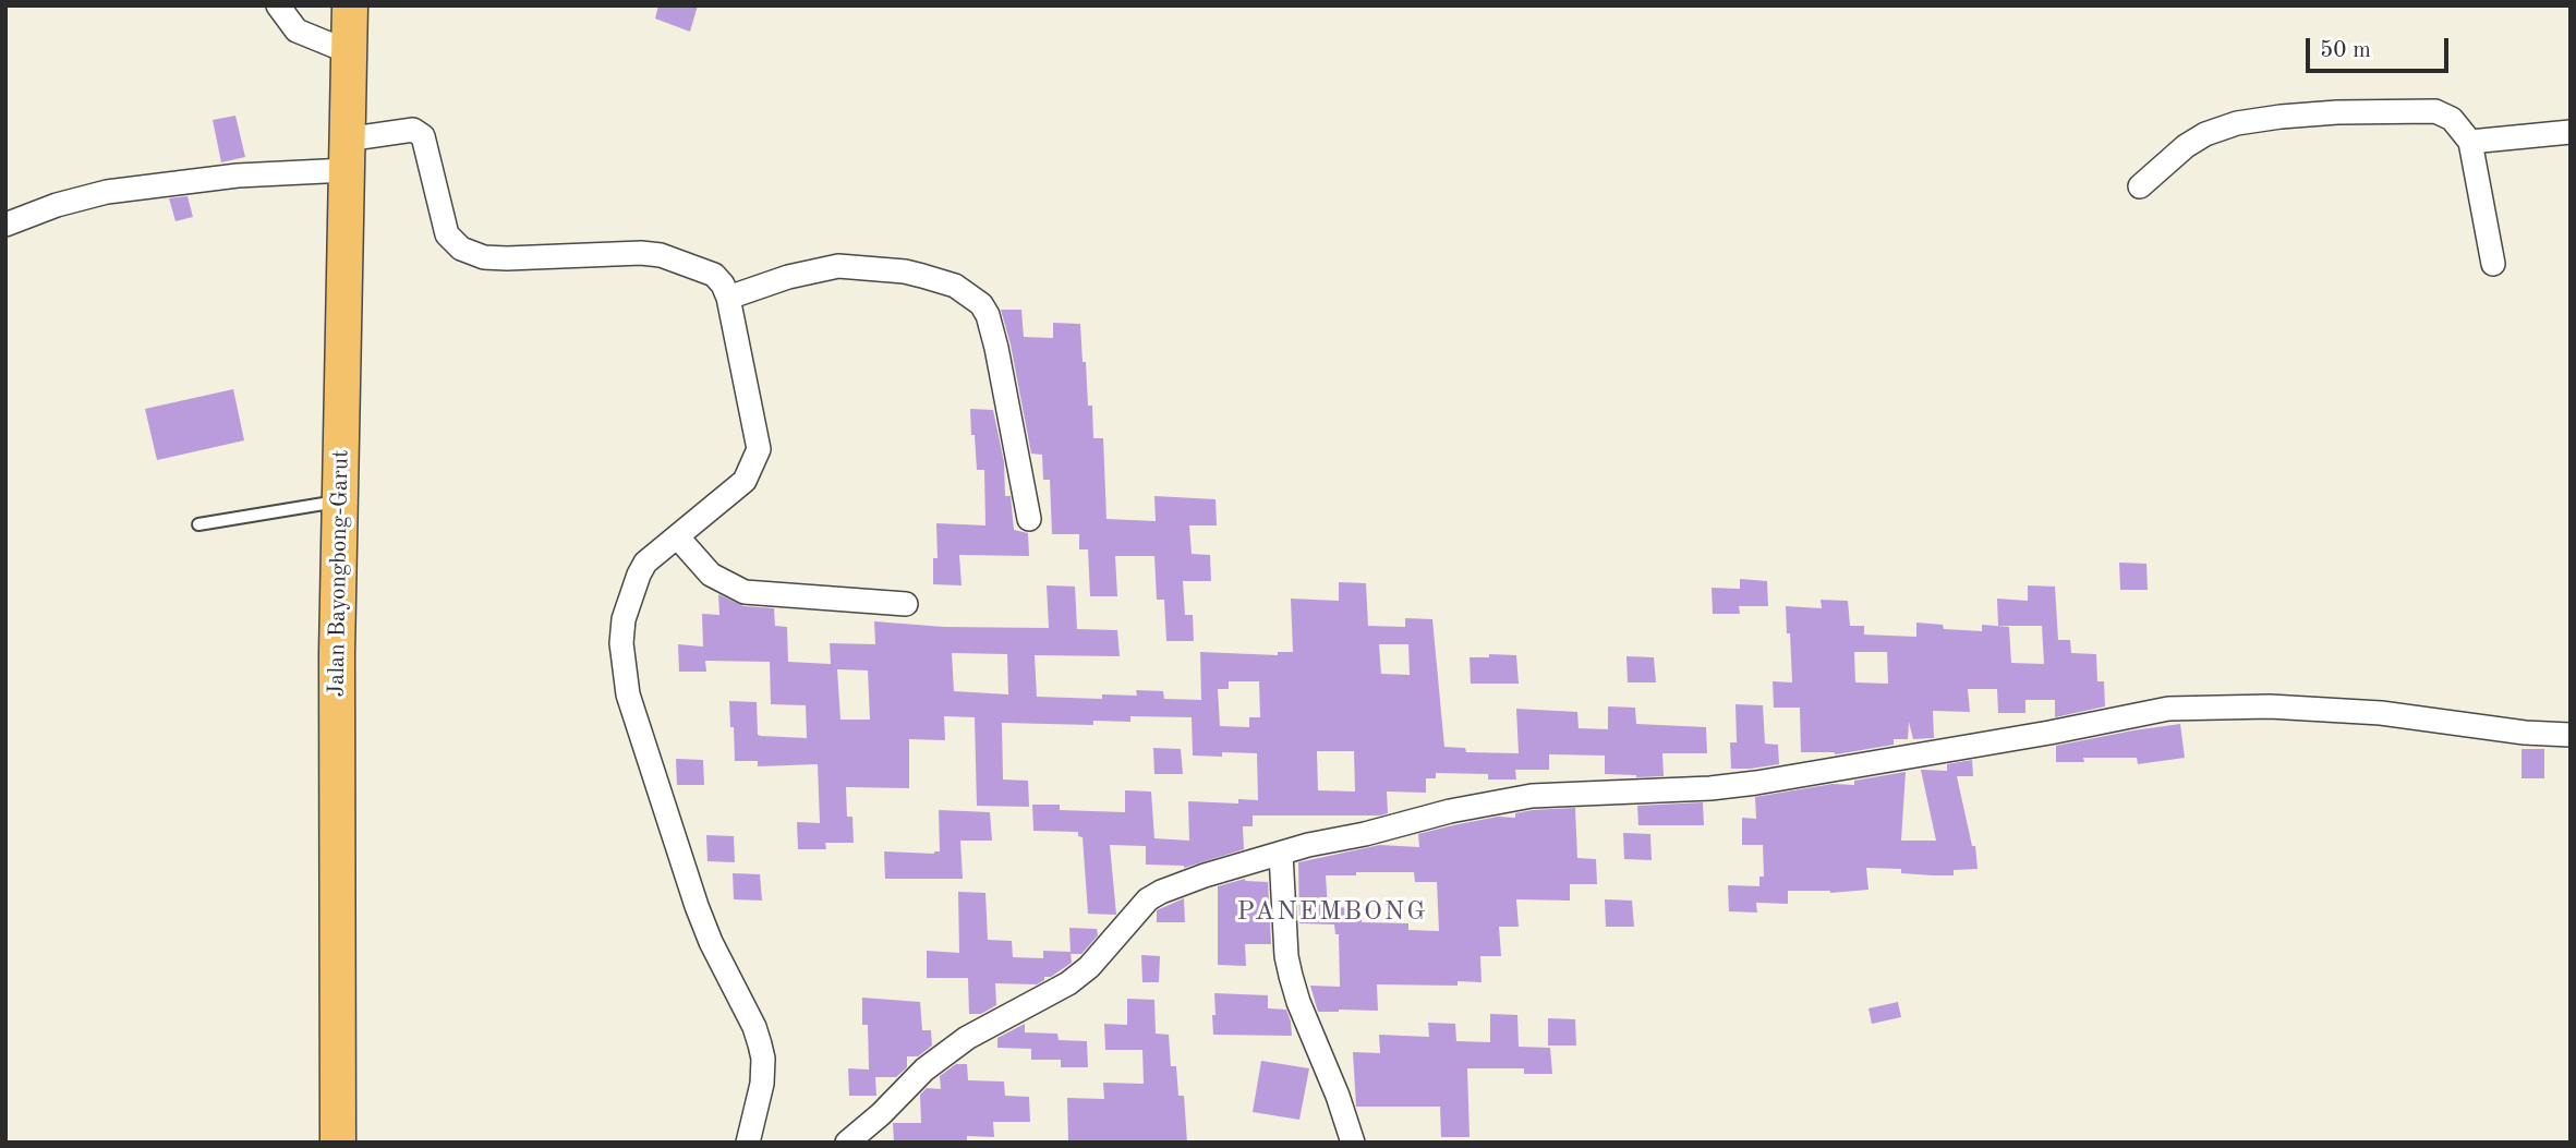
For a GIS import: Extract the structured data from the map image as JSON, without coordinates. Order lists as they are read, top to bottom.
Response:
{
  "streets": {
    "main road": ["Jalan Bayongbong-Garut"]
  },
  "districts": ["PANEMBONG"],
  "scale_bar": "50 m"
}
